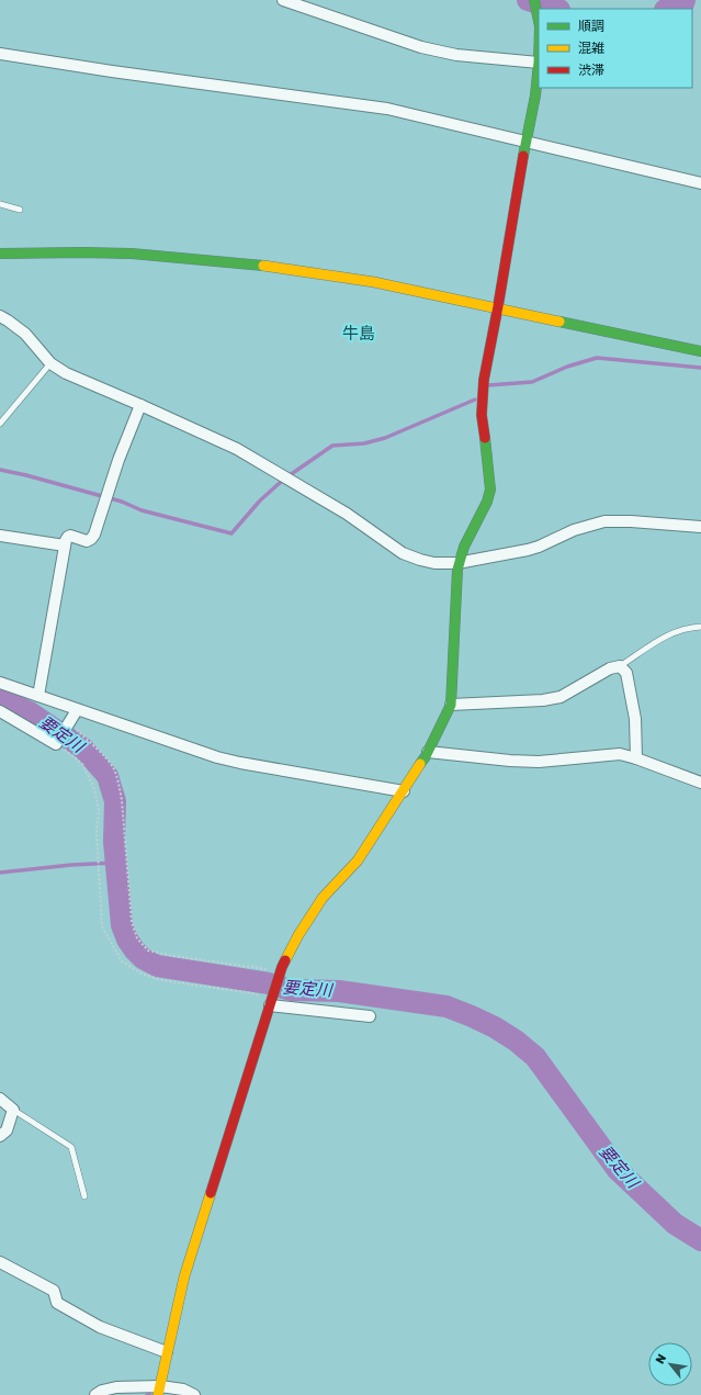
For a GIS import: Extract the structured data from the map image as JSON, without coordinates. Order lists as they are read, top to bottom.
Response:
{
  "districts": ["牛島"],
  "water": ["要定川"],
  "legend": ["順調", "混雑", "渋滞"],
  "north": "top left"
}
